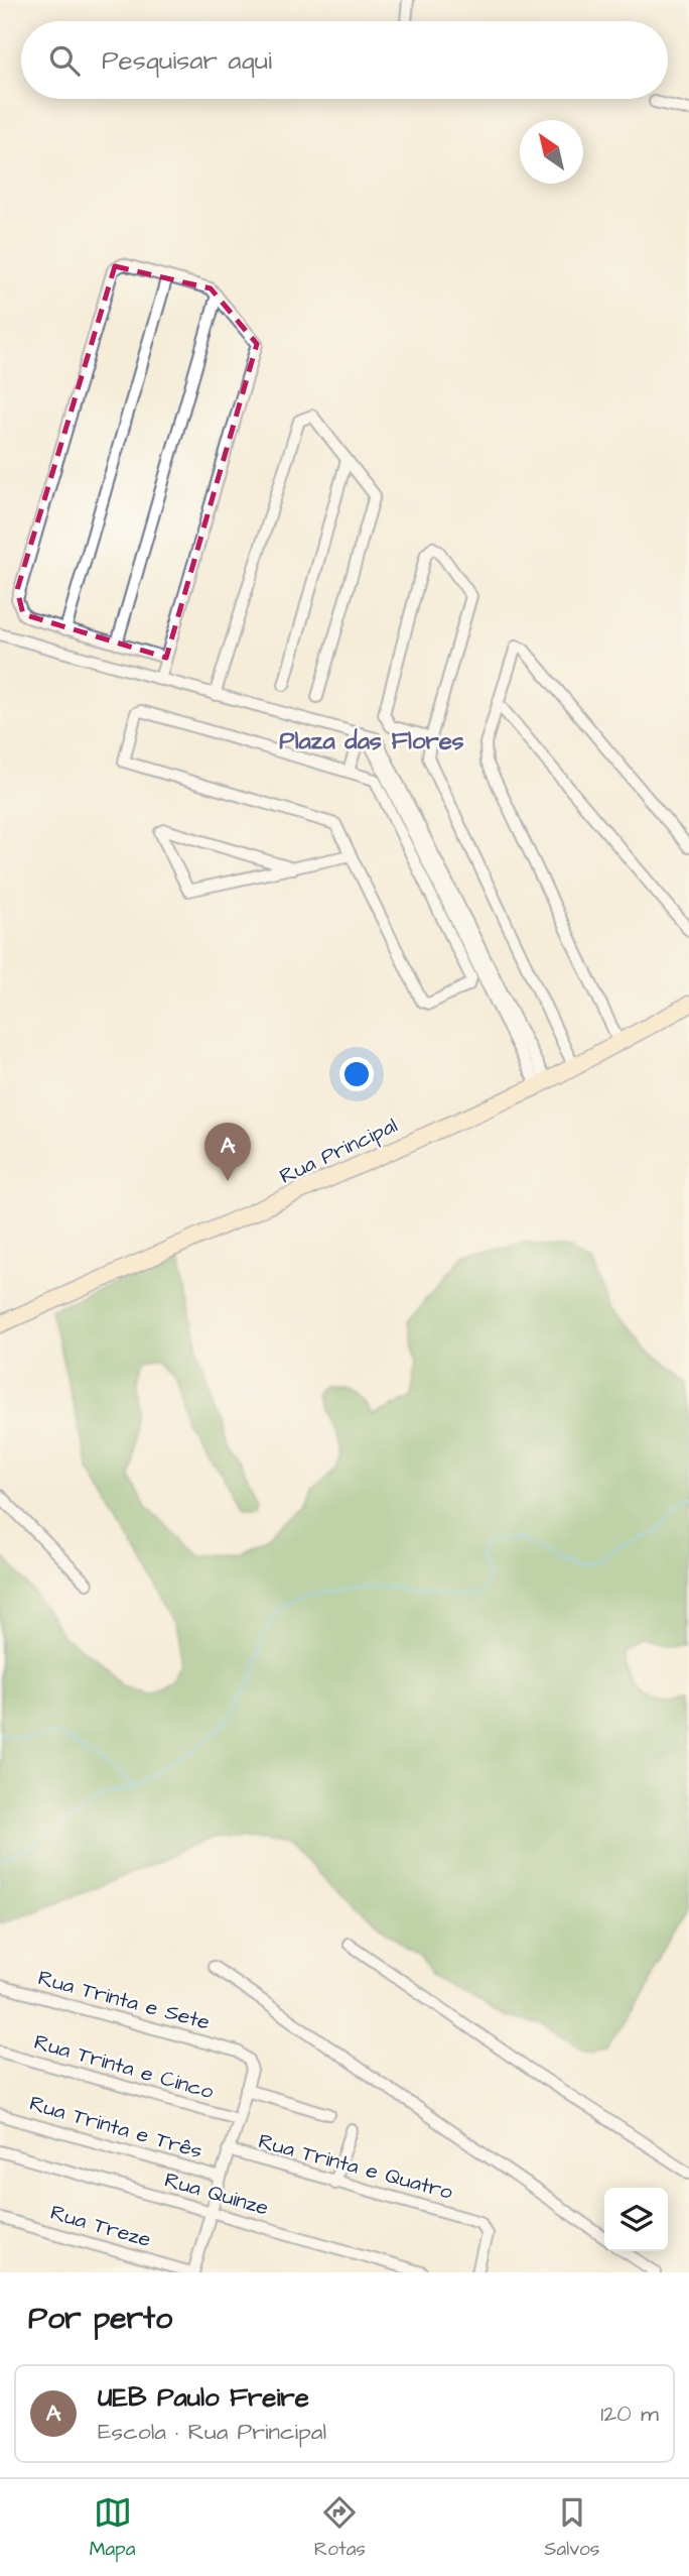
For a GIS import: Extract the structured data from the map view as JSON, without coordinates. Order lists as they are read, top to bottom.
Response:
{
  "streets": {
    "street": [
      "Rua Principal",
      "Rua Trinta e Sete",
      "Rua Trinta e Cinco",
      "Rua Trinta e Três",
      "Rua Trinta e Quatro",
      "Rua Quinze",
      "Rua Treze"
    ]
  },
  "districts": ["Plaza das Flores"],
  "north": "top left",
  "page": {
    "search": "Pesquisar aqui",
    "pins": "A",
    "heading": "Por perto",
    "list": [
      {
        "mark": "A",
        "name": "UEB Paulo Freire",
        "note": "Escola · Rua Principal",
        "value": "120 m"
      }
    ],
    "nav": ["Mapa", "Rotas", "Salvos"]
  }
}
